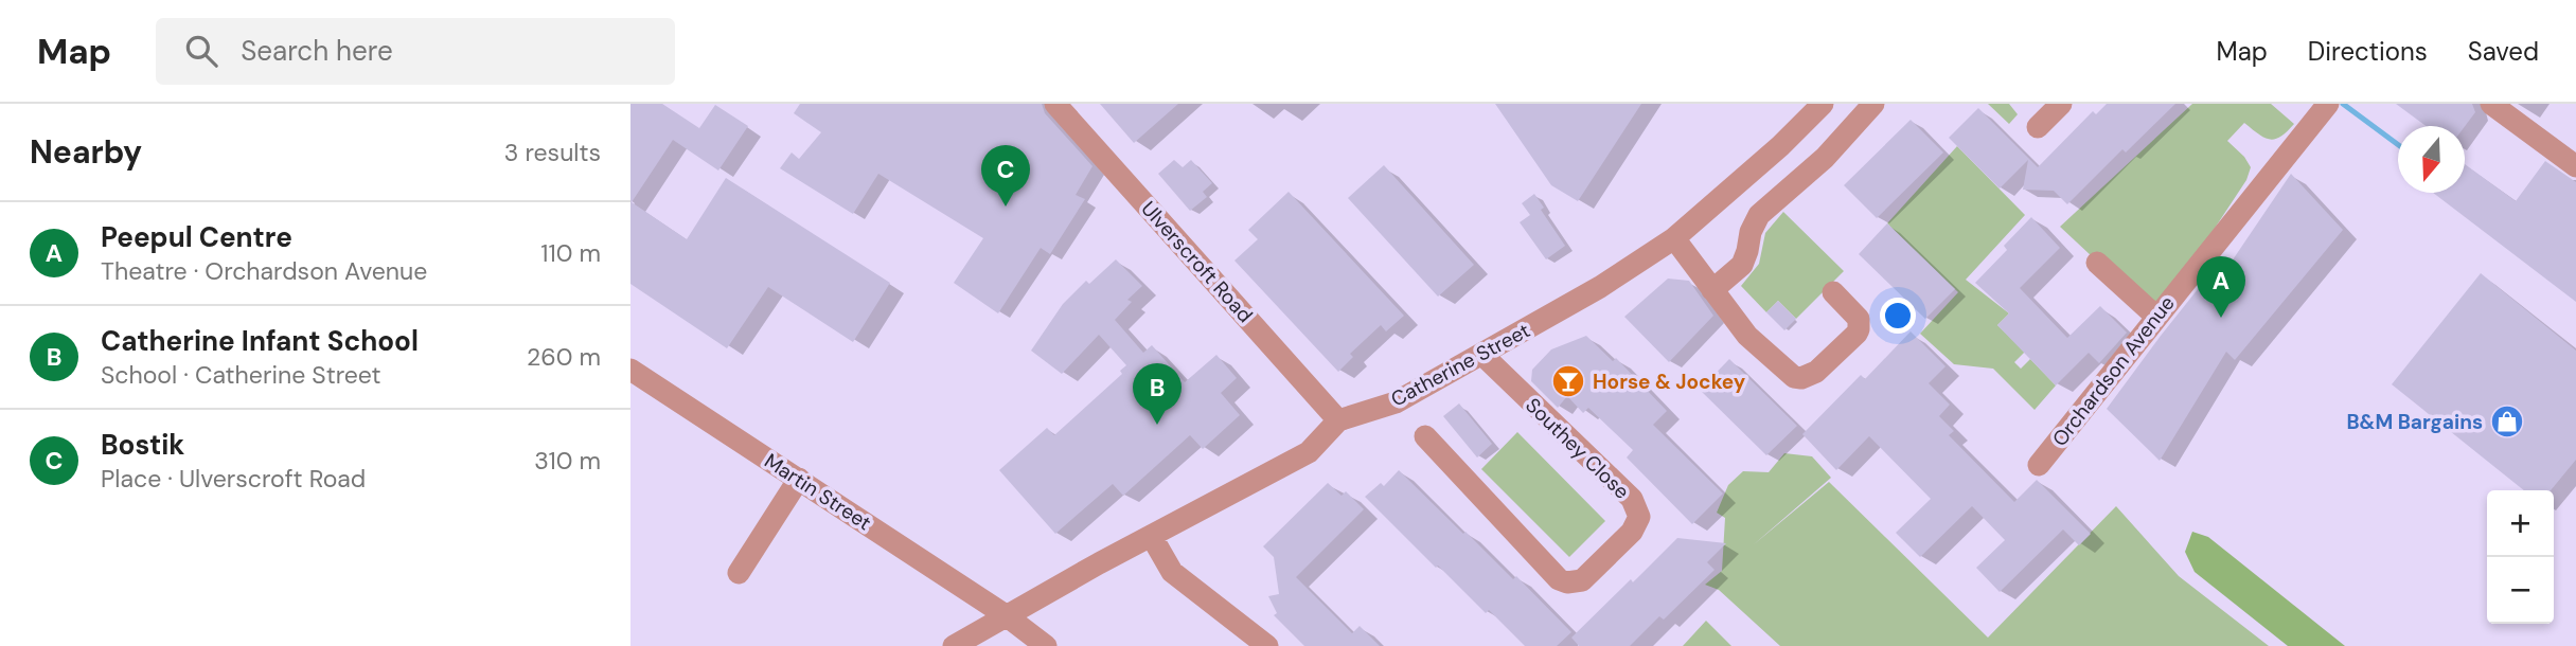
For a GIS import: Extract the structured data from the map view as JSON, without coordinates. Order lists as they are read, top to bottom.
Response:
{
  "streets": {
    "street": [
      "Ulverscroft Road",
      "Catherine Street",
      "Orchardson Avenue",
      "Southey Close",
      "Martin Street"
    ]
  },
  "crossings": [
    ["Ulverscroft Road", "Catherine Street"],
    ["Catherine Street", "Southey Close"],
    ["Catherine Street", "Martin Street"]
  ],
  "places": {
    "bar": ["Horse & Jockey"],
    "shop": ["B&M Bargains"]
  },
  "north": "bottom",
  "page": {
    "header": "Map",
    "search": "Search here",
    "nav": ["Map", "Directions", "Saved"],
    "heading": ["Nearby", "3 results"],
    "pins": ["C", "A", "B"],
    "list": [
      {
        "mark": "A",
        "name": "Peepul Centre",
        "note": "Theatre · Orchardson Avenue",
        "value": "110 m"
      },
      {
        "mark": "B",
        "name": "Catherine Infant School",
        "note": "School · Catherine Street",
        "value": "260 m"
      },
      {
        "mark": "C",
        "name": "Bostik",
        "note": "Place · Ulverscroft Road",
        "value": "310 m"
      }
    ],
    "map_buttons": ["+", "−"]
  }
}
